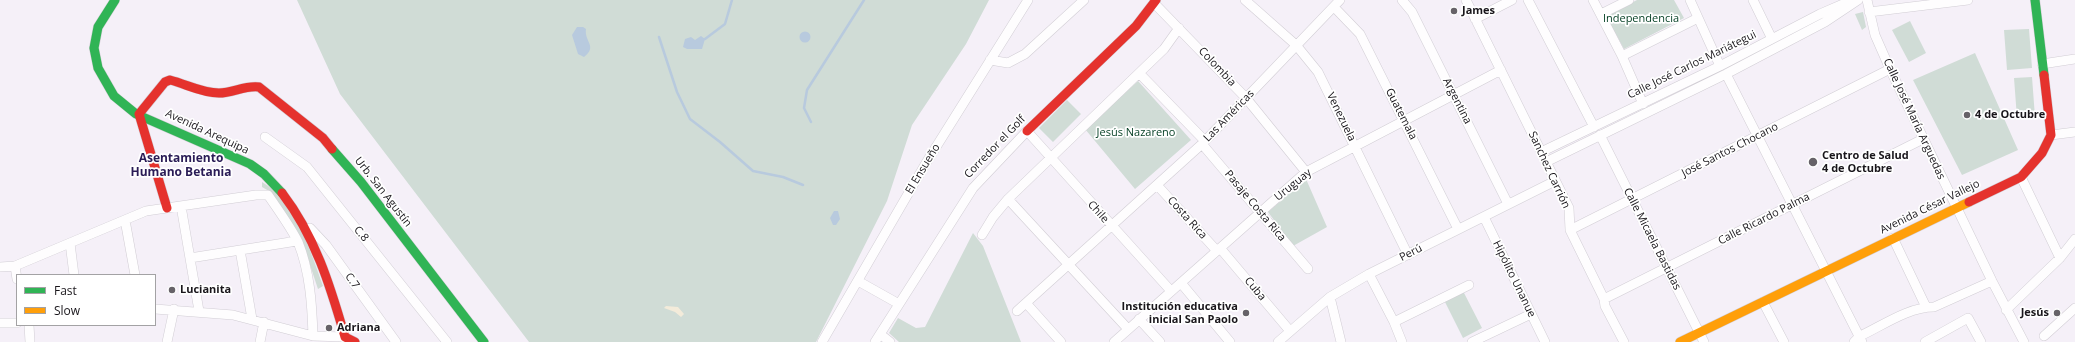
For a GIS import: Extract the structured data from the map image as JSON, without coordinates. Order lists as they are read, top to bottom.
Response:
{
  "streets": {
    "street": [
      "Calle José Carlos Mariátegui",
      "Colombia",
      "Argentina",
      "Guatemala",
      "Las Américas",
      "Venezuela",
      "Calle José María Arguedas",
      "Avenida Arequipa",
      "Corredor el Golf",
      "José Santos Chocano",
      "El Ensueño",
      "Sanchez Carrión",
      "Uruguay",
      "Urb. San Agustín",
      "Pasaje Costa Rica",
      "Avenida César Vallejo",
      "Chile",
      "Costa Rica",
      "Calle Ricardo Palma",
      "C.8",
      "Calle Micaela Bastidas",
      "Perú",
      "Hipólito Unanue",
      "C.7",
      "Cuba"
    ]
  },
  "crossings": [
    ["Calle José Carlos Mariátegui", "Sanchez Carrión"],
    ["Calle José Carlos Mariátegui", "Calle Micaela Bastidas"],
    ["Colombia", "Las Américas"],
    ["Colombia", "Corredor el Golf"],
    ["Colombia", "Uruguay"],
    ["Argentina", "Uruguay"],
    ["Argentina", "Perú"],
    ["Guatemala", "Las Américas"],
    ["Guatemala", "Uruguay"],
    ["Guatemala", "Perú"],
    ["Las Américas", "Venezuela"],
    ["Las Américas", "Pasaje Costa Rica"],
    ["Las Américas", "Chile"],
    ["Las Américas", "Costa Rica"],
    ["Venezuela", "Uruguay"],
    ["Venezuela", "Perú"],
    ["Calle José María Arguedas", "José Santos Chocano"],
    ["Calle José María Arguedas", "Avenida César Vallejo"],
    ["Calle José María Arguedas", "Calle Ricardo Palma"],
    ["Avenida Arequipa", "Urb. San Agustín"],
    ["Avenida Arequipa", "C.7"],
    ["Corredor el Golf", "Chile"],
    ["José Santos Chocano", "Sanchez Carrión"],
    ["José Santos Chocano", "Calle Micaela Bastidas"],
    ["Sanchez Carrión", "Uruguay"],
    ["Sanchez Carrión", "Calle Ricardo Palma"],
    ["Sanchez Carrión", "Perú"],
    ["Uruguay", "Pasaje Costa Rica"],
    ["Uruguay", "Chile"],
    ["Uruguay", "Costa Rica"],
    ["Uruguay", "Cuba"],
    ["Avenida César Vallejo", "Calle Micaela Bastidas"],
    ["Costa Rica", "Cuba"],
    ["Calle Ricardo Palma", "Calle Micaela Bastidas"],
    ["Perú", "Hipólito Unanue"],
    ["Perú", "Cuba"]
  ],
  "districts": ["Asentamiento Humano Betania"],
  "parks": ["Independencia", "Jesús Nazareno"],
  "places": [
    "James",
    "4 de Octubre",
    "Centro de Salud 4 de Octubre",
    "Lucianita",
    "Institución educativa inicial San Paolo",
    "Jesús",
    "Adriana"
  ],
  "legend": ["Fast", "Slow"]
}
